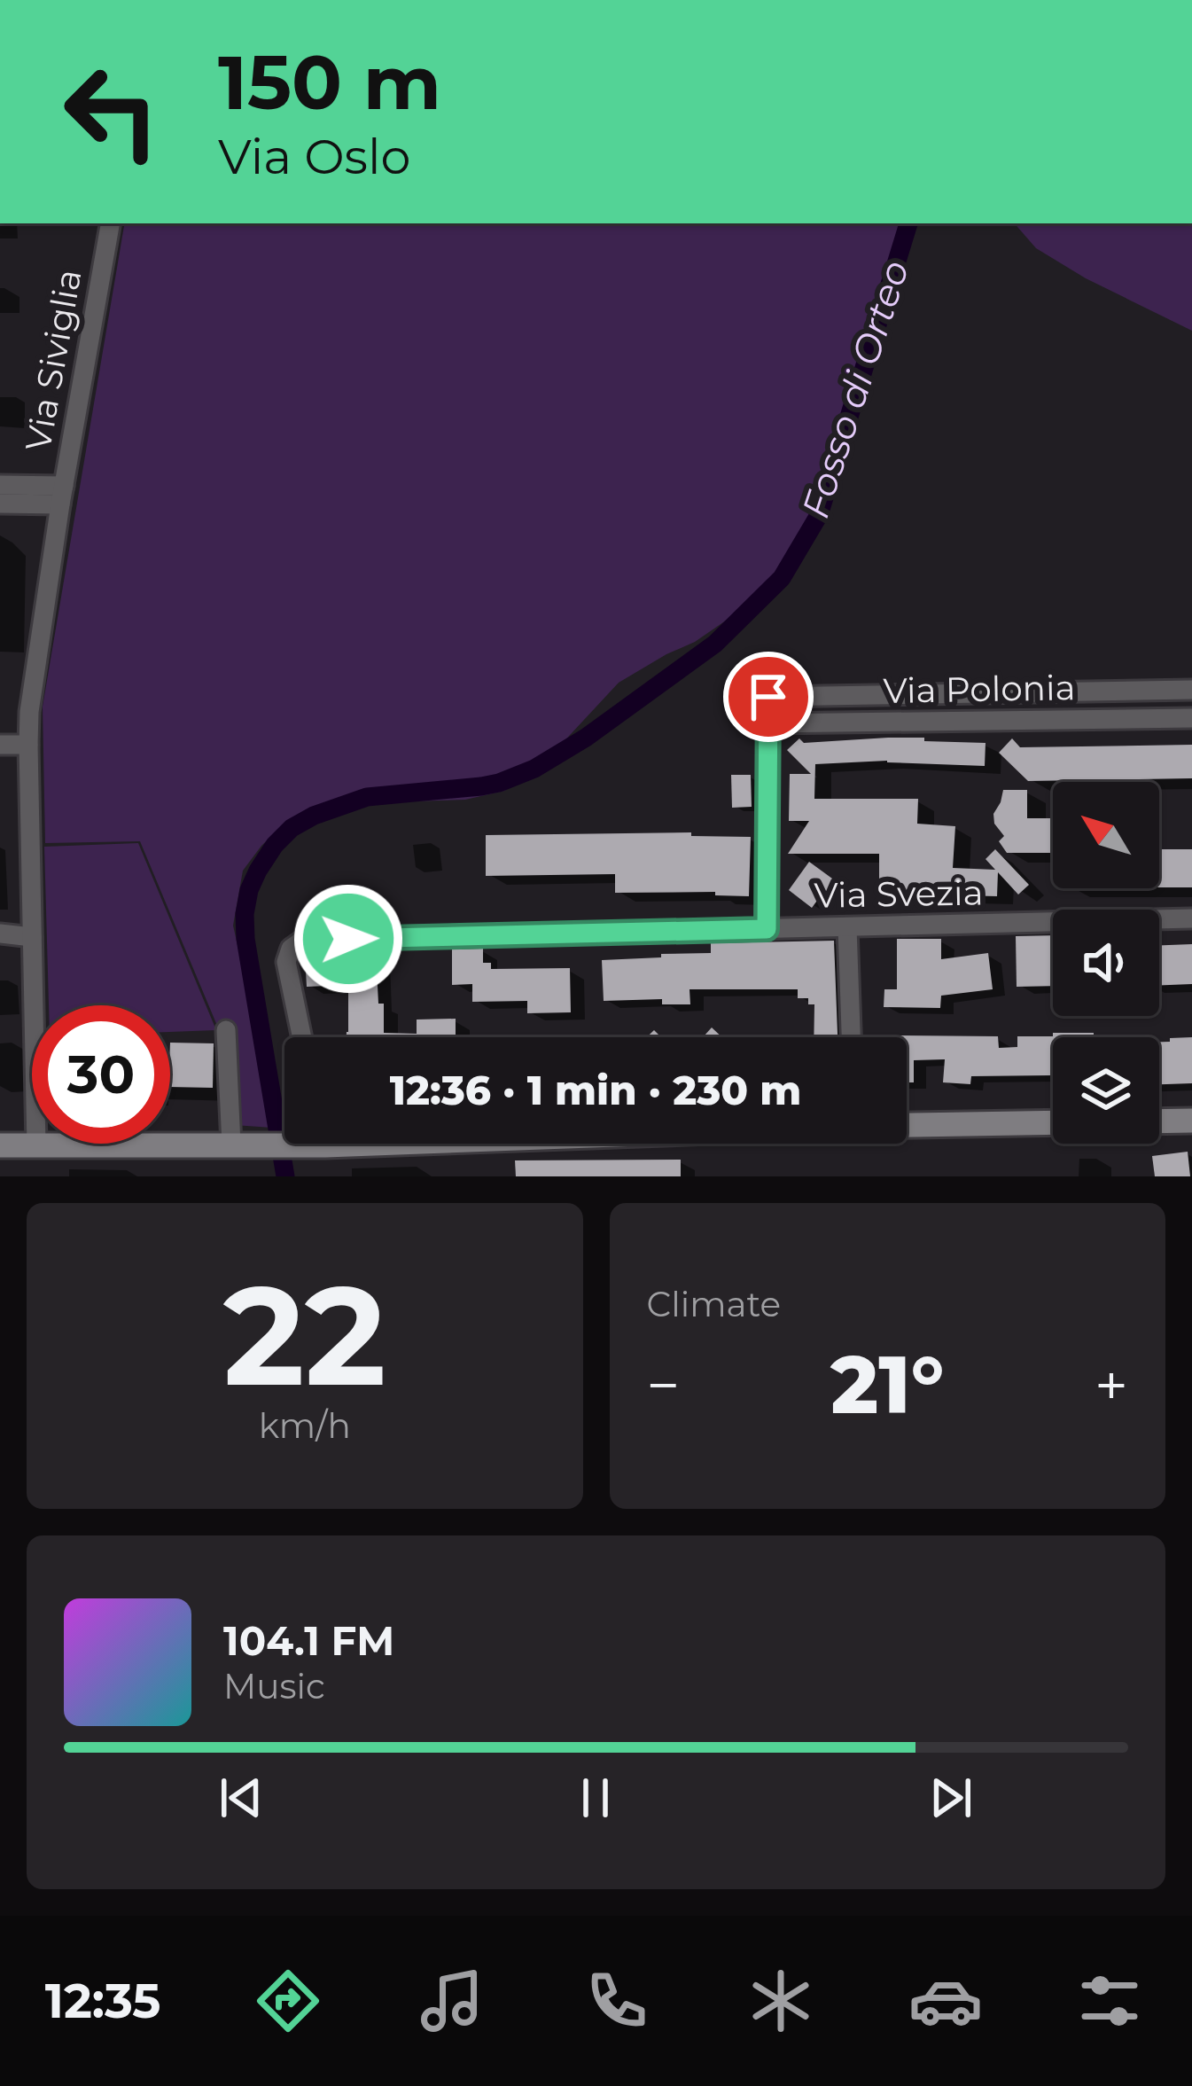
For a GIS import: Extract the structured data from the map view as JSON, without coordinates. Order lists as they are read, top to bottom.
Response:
{
  "streets": {
    "street": ["Via Siviglia", "Via Polonia", "Via Svezia"]
  },
  "water": ["Fosso di Orteo"],
  "north": "top left",
  "page": {
    "turn": ["150 m", "Via Oslo"],
    "limit": "30",
    "trip": "12:36 · 1 min · 230 m",
    "tile": [
      ["22", "km/h"],
      "Climate"
    ],
    "heat": ["−", "21°", "+"],
    "song": ["104.1 FM", "Music"],
    "tabs": "12:35"
  }
}
